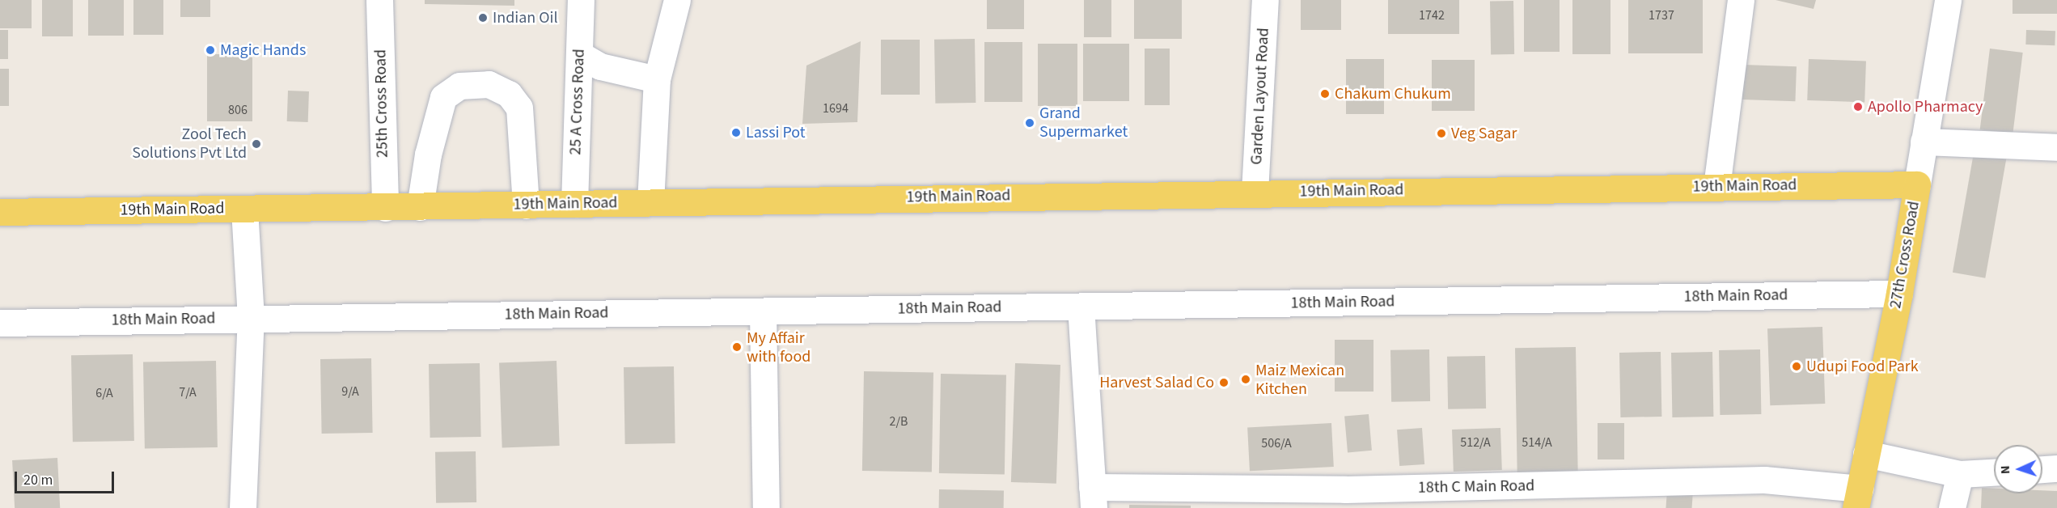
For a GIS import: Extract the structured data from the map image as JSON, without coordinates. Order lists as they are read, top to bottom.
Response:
{
  "streets": {
    "main road": ["19th Main Road", "27th Cross Road"],
    "street": [
      "Garden Layout Road",
      "25 A Cross Road",
      "25th Cross Road",
      "18th Main Road",
      "18th C Main Road"
    ]
  },
  "crossings": [
    ["Garden Layout Road", "19th Main Road"],
    ["25 A Cross Road", "19th Main Road"],
    ["25th Cross Road", "19th Main Road"],
    ["19th Main Road", "27th Cross Road"],
    ["27th Cross Road", "18th Main Road"],
    ["27th Cross Road", "18th C Main Road"]
  ],
  "places": [
    "Indian Oil",
    "Magic Hands",
    "Chakum Chukum",
    "Apollo Pharmacy",
    "Grand Supermarket",
    "Lassi Pot",
    "Veg Sagar",
    "Zool Tech Solutions Pvt Ltd",
    "My Affair with food",
    "Udupi Food Park",
    "Maiz Mexican Kitchen",
    "Harvest Salad Co"
  ],
  "house_numbers": [
    "1742",
    "1737",
    "1694",
    "806",
    "9/A",
    "7/A",
    "6/A",
    "2/B",
    "512/A",
    "514/A",
    "506/A"
  ],
  "scale_bar": "20 m",
  "north": "left"
}
